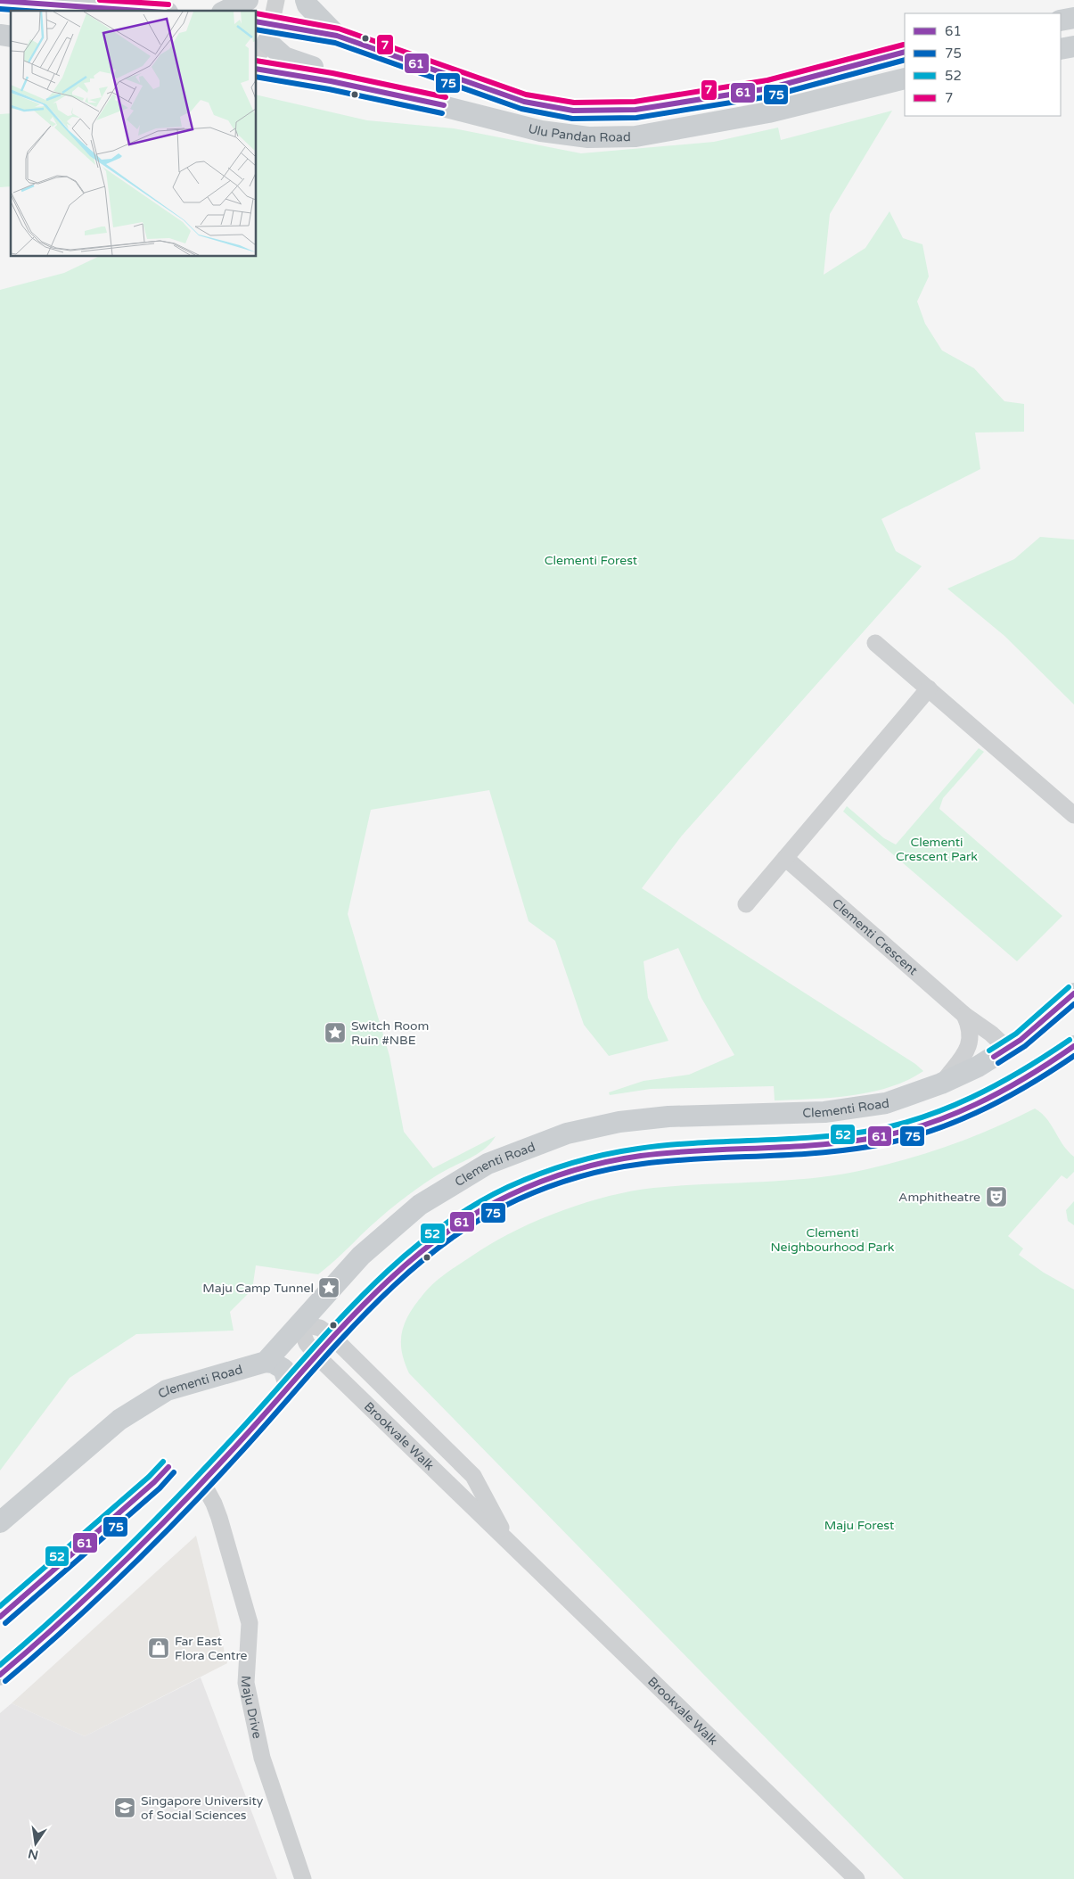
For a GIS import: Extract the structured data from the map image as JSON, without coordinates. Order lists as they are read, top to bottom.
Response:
{
  "streets": {
    "main road": ["Ulu Pandan Road", "Clementi Road"],
    "street": ["Clementi Crescent", "Brookvale Walk", "Maju Drive"]
  },
  "crossings": [
    ["Clementi Crescent", "Clementi Road"],
    ["Clementi Road", "Brookvale Walk"]
  ],
  "parks": [
    "Clementi Forest",
    "Clementi Crescent Park",
    "Clementi Neighbourhood Park",
    "Maju Forest"
  ],
  "places": {
    "place": ["Switch Room Ruin #NBE", "Maju Camp Tunnel"],
    "theatre": ["Amphitheatre"],
    "shop": ["Far East Flora Centre"],
    "school or university": ["Singapore University of Social Sciences"]
  },
  "lines": [
    "transit line 7",
    "transit line 61",
    "transit line 75",
    "transit line 52"
  ],
  "legend": [
    "61",
    "75",
    "52",
    "7"
  ],
  "north": "bottom"
}
